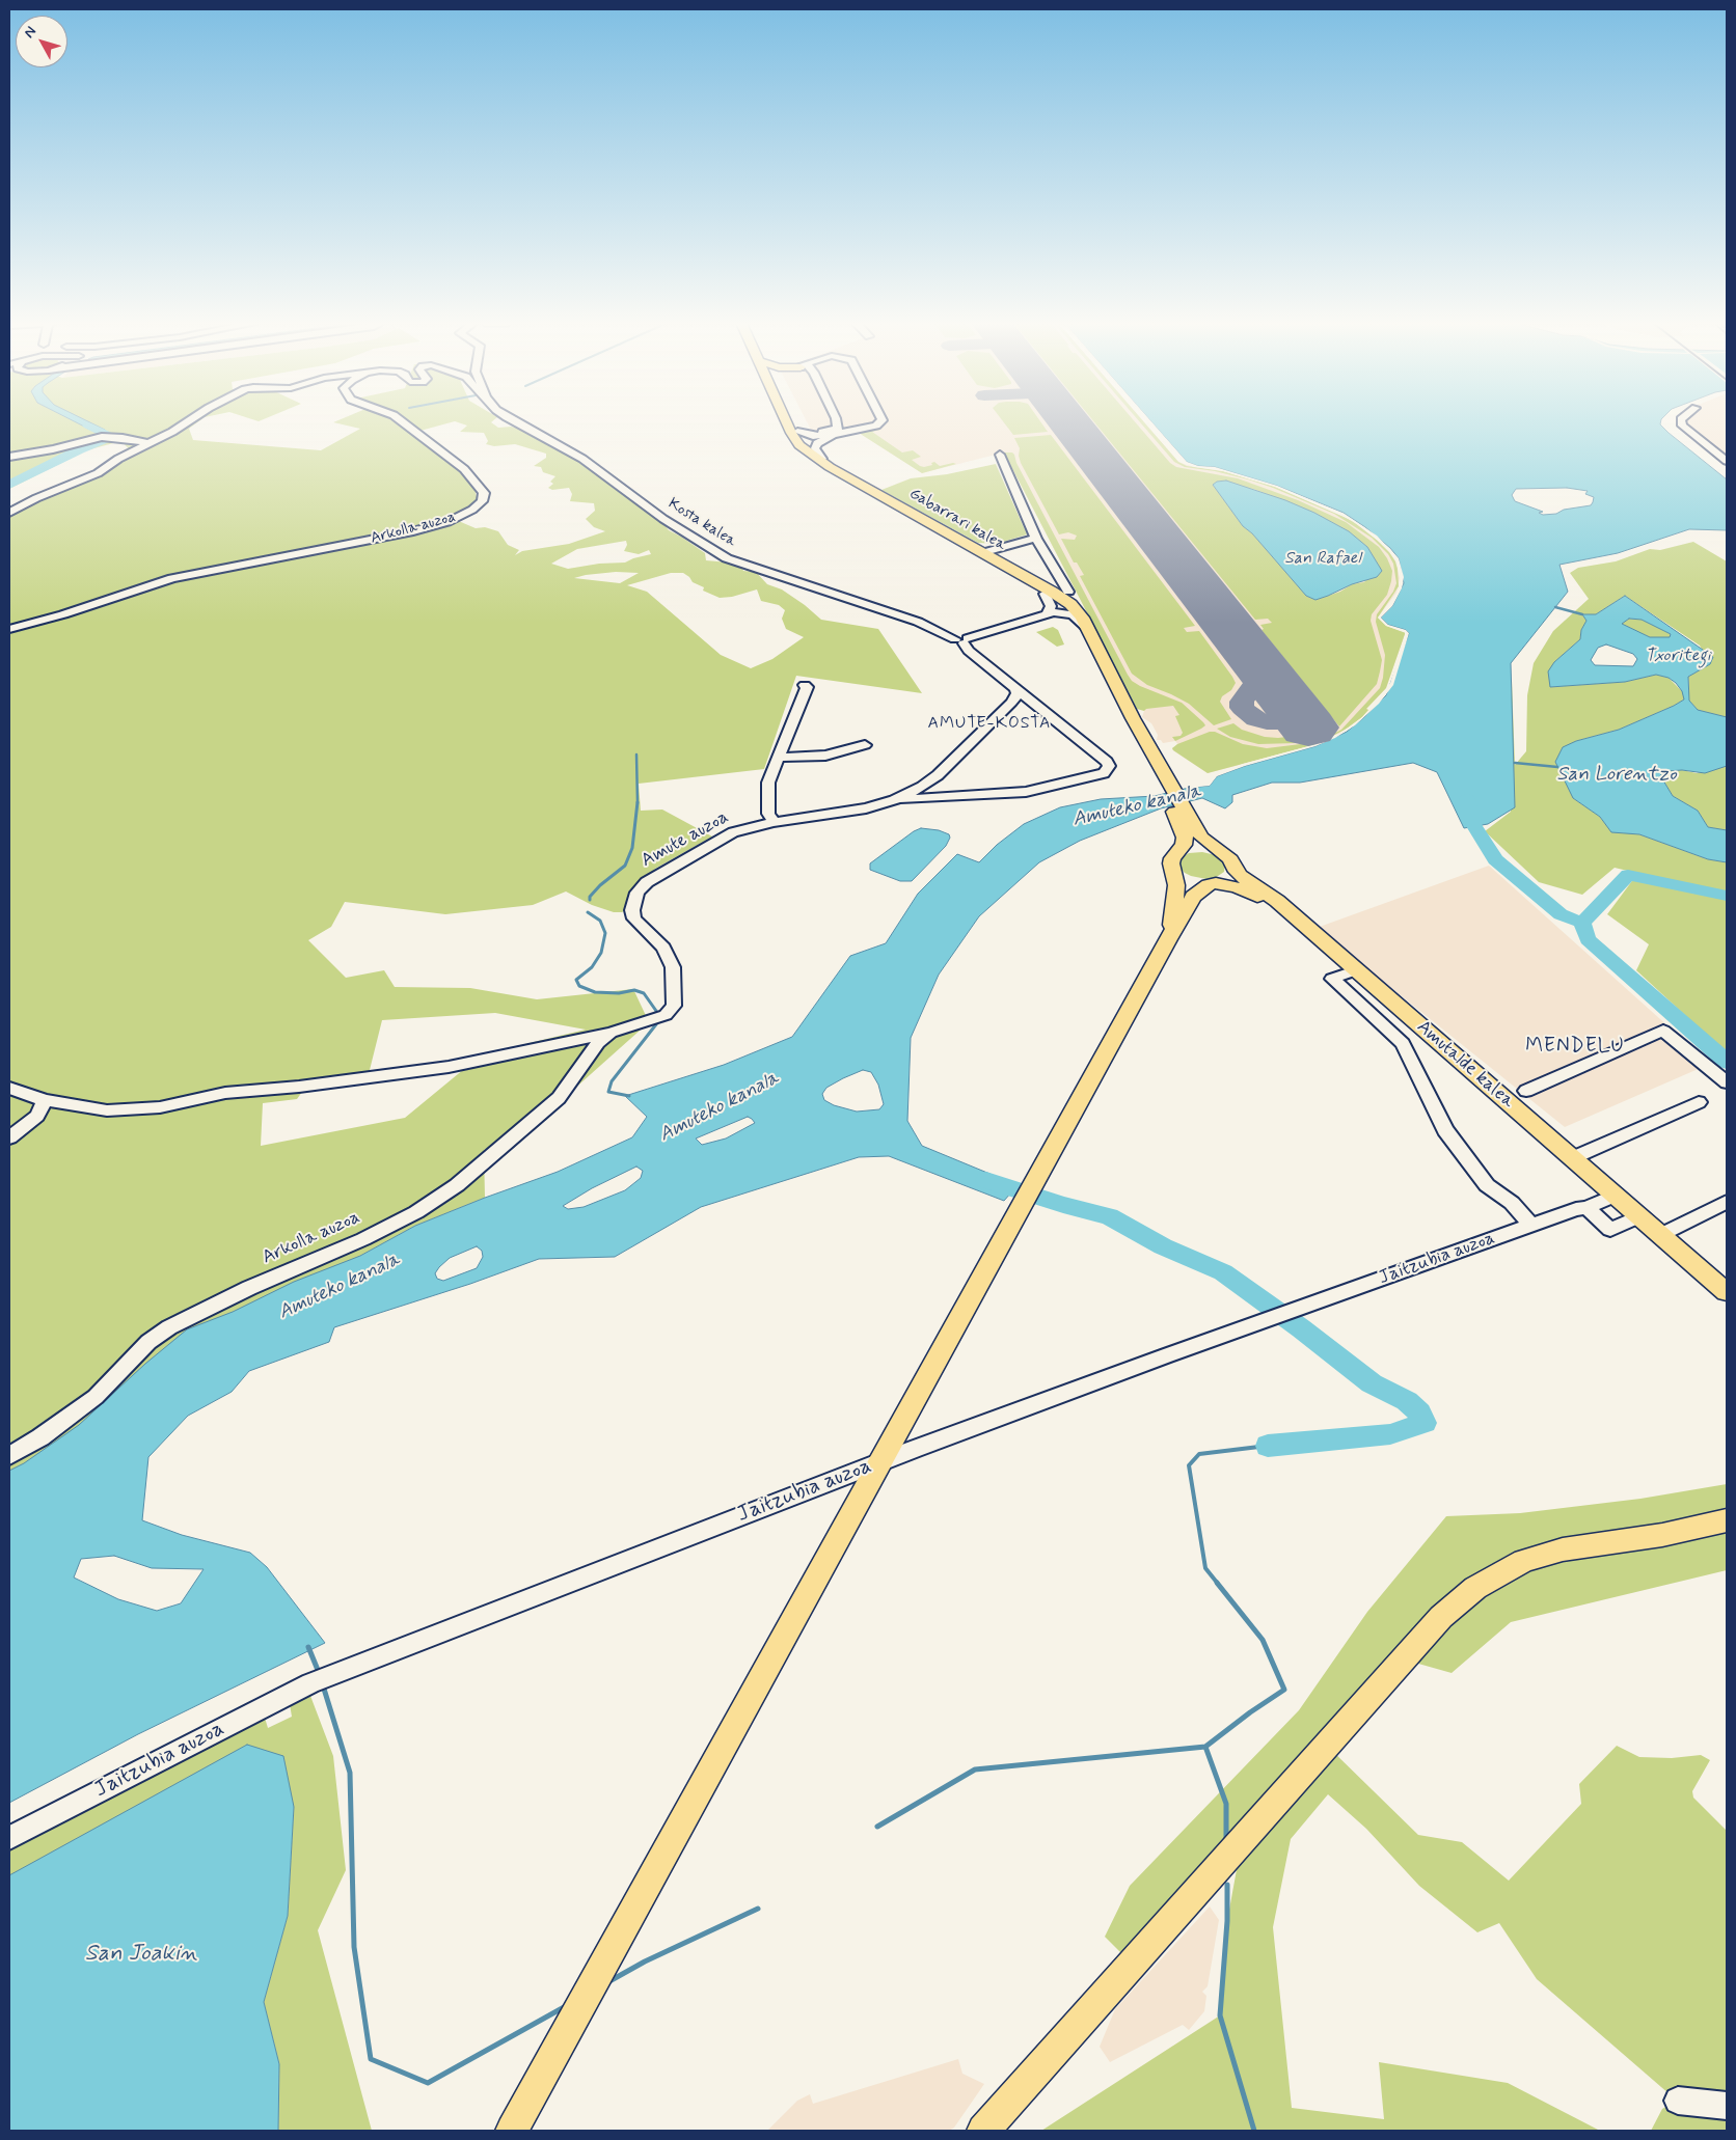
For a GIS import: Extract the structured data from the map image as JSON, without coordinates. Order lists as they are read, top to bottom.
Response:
{
  "streets": {
    "main road": ["Gabarrari kalea", "Amutalde kalea"],
    "street": [
      "Kosta kalea",
      "Arkolla auzoa",
      "Amute auzoa",
      "Jaitzubia auzoa"
    ]
  },
  "crossings": [
    ["Kosta kalea", "Amute auzoa"],
    ["Arkolla auzoa", "Amute auzoa"],
    ["Amutalde kalea", "Jaitzubia auzoa"]
  ],
  "districts": ["AMUTE-KOSTA", "MENDELU"],
  "water": [
    "San Rafael",
    "Txoritegi",
    "San Lorentzo",
    "Amuteko kanala",
    "San Joakin"
  ],
  "north": "top left"
}
